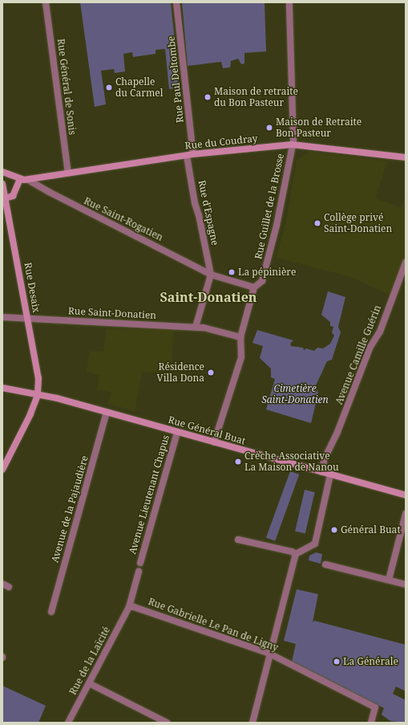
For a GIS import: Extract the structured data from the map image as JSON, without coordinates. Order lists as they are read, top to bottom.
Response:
{
  "streets": {
    "street": [
      "Rue Paul Deltombe",
      "Rue Général de Sonis",
      "Rue du Coudray",
      "Rue Guillet de la Brosse",
      "Rue d'Espagne",
      "Rue Saint-Rogatien",
      "Rue Desaix",
      "Rue Saint-Donatien",
      "Avenue Camille Guérin",
      "Rue Général Buat",
      "Avenue Lieutenant Chapus",
      "Avenue de la Pajaudière",
      "Rue Gabrielle Le Pan de Ligny",
      "Rue de la Laïcité"
    ]
  },
  "crossings": [
    ["Rue Paul Deltombe", "Rue du Coudray"],
    ["Rue Paul Deltombe", "Rue d'Espagne"],
    ["Rue Général de Sonis", "Rue du Coudray"],
    ["Rue du Coudray", "Rue Guillet de la Brosse"],
    ["Rue du Coudray", "Rue d'Espagne"],
    ["Rue du Coudray", "Rue Saint-Rogatien"],
    ["Rue Guillet de la Brosse", "Rue Saint-Rogatien"],
    ["Rue d'Espagne", "Rue Saint-Rogatien"],
    ["Rue Desaix", "Rue Saint-Donatien"],
    ["Rue Desaix", "Rue Général Buat"],
    ["Avenue Camille Guérin", "Rue Général Buat"],
    ["Rue Général Buat", "Avenue Lieutenant Chapus"],
    ["Rue Général Buat", "Avenue de la Pajaudière"],
    ["Rue Gabrielle Le Pan de Ligny", "Rue de la Laïcité"]
  ],
  "districts": ["Saint-Donatien"],
  "parks": ["Cimetière Saint-Donatien"],
  "places": [
    "Chapelle du Carmel",
    "Maison de retraite du Bon Pasteur",
    "Maison de Retraite Bon Pasteur",
    "Collège privé Saint-Donatien",
    "La pépinière",
    "Résidence Villa Dona",
    "Crèche Associative La Maison de Nanou",
    "Général Buat",
    "La Générale"
  ]
}
